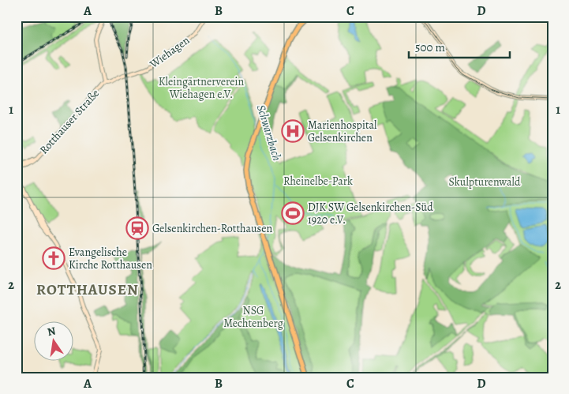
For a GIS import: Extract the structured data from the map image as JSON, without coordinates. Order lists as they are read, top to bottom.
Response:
{
  "streets": {
    "main road": ["Wiehagen", "Rotthauser Straße"]
  },
  "crossings": [
    ["Wiehagen", "Rotthauser Straße"]
  ],
  "districts": ["ROTTHAUSEN"],
  "water": ["Schwarzbach"],
  "parks": [
    "Kleingärtnerverein Wiehagen e.V.",
    "Rheinelbe-Park",
    "Skulpturenwald",
    "NSG Mechtenberg"
  ],
  "places": {
    "hospital": ["Marienhospital Gelsenkirchen"],
    "sports": ["DJK SW Gelsenkirchen-Süd 1920 e.V."],
    "station": ["Gelsenkirchen-Rotthausen"],
    "church": ["Evangelische Kirche Rotthausen"]
  },
  "scale_bar": "500 m",
  "north": "top",
  "grid": {
    "columns": [
      "A",
      "B",
      "C",
      "D"
    ],
    "rows": ["1", "2"]
  }
}
